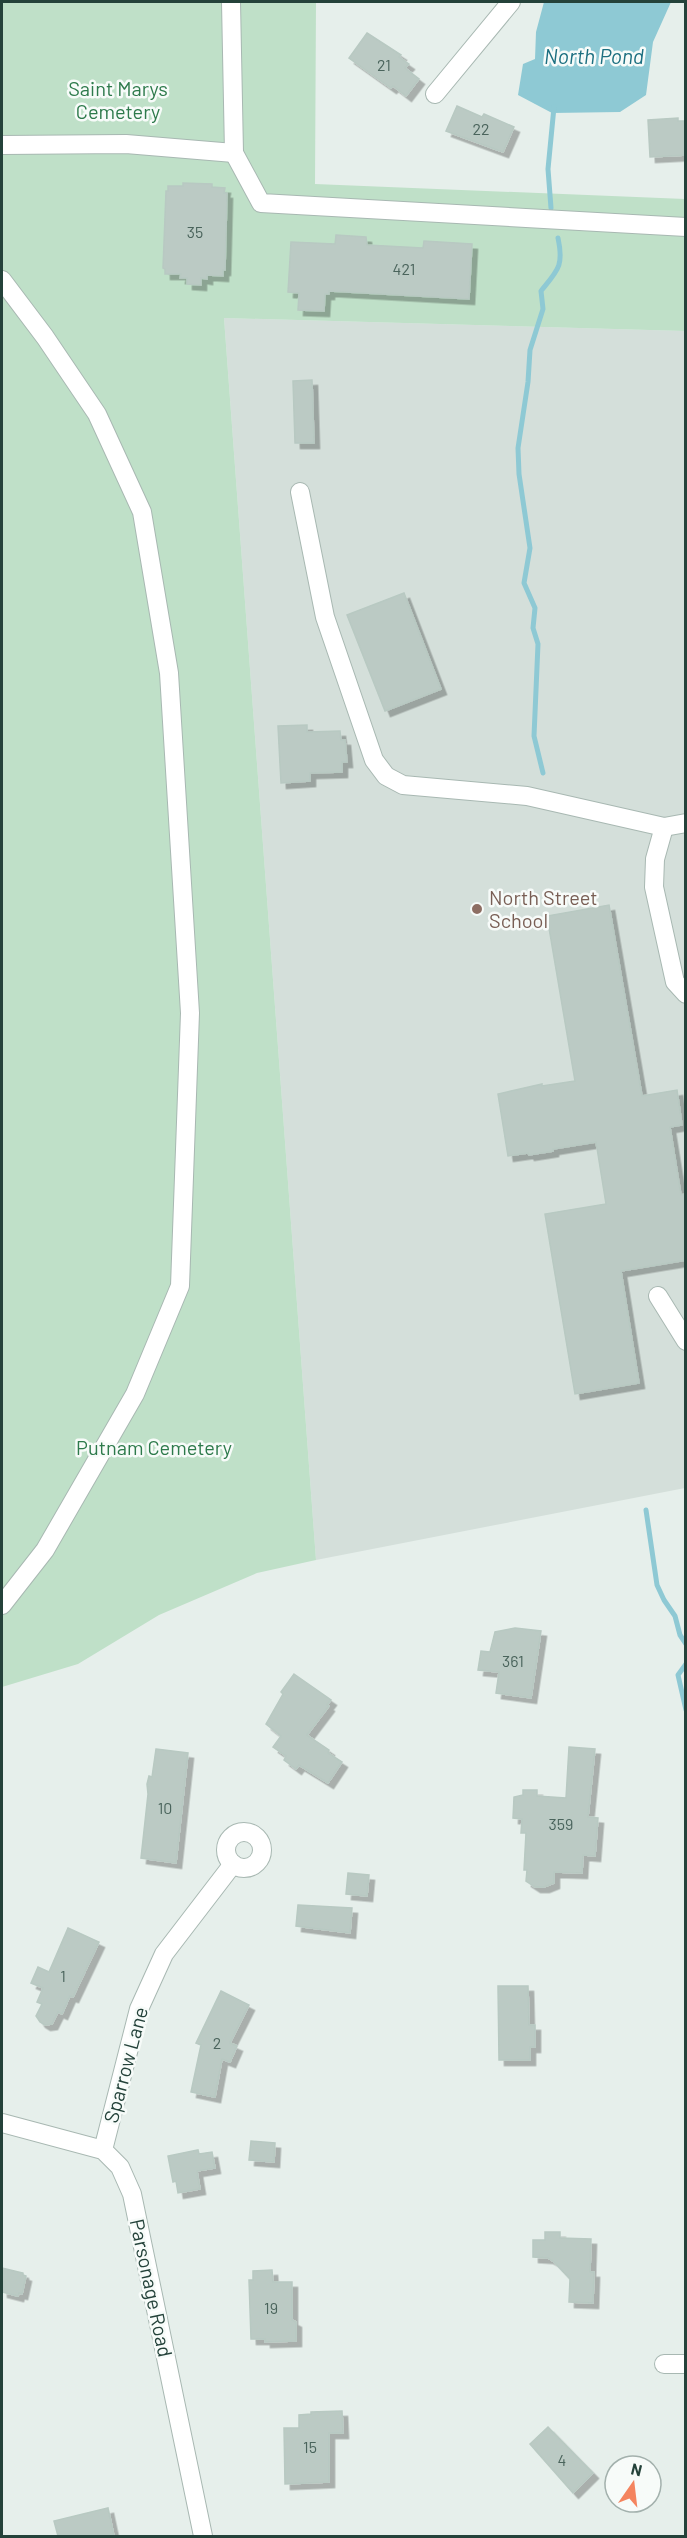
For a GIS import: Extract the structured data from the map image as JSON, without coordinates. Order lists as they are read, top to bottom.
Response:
{
  "streets": {
    "street": ["Sparrow Lane", "Parsonage Road"]
  },
  "crossings": [
    ["Sparrow Lane", "Parsonage Road"]
  ],
  "water": ["North Pond"],
  "parks": ["Saint Marys Cemetery", "Putnam Cemetery"],
  "places": ["North Street School"],
  "house_numbers": [
    "21",
    "22",
    "35",
    "421",
    "361",
    "10",
    "359",
    "1",
    "2",
    "19",
    "15",
    "4"
  ],
  "north": "top"
}
